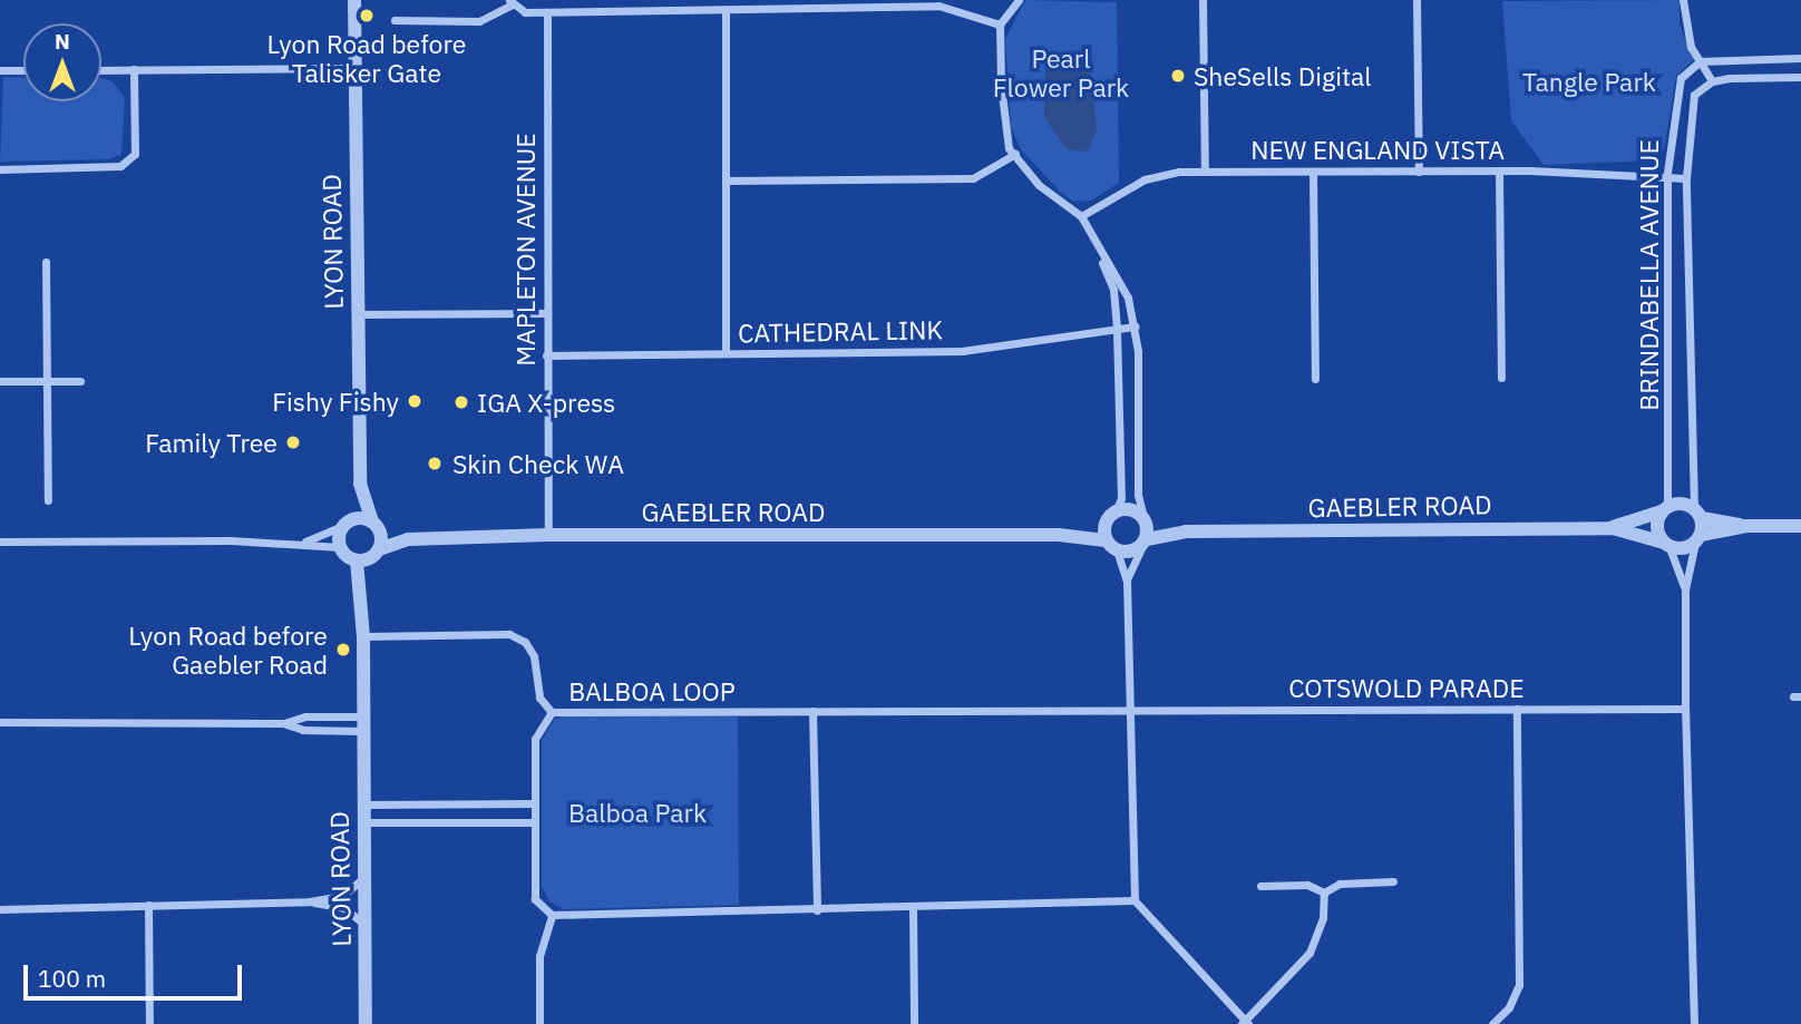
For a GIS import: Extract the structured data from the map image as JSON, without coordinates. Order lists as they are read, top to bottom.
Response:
{
  "streets": {
    "street": [
      "NEW ENGLAND VISTA",
      "LYON ROAD",
      "MAPLETON AVENUE",
      "BRINDABELLA AVENUE",
      "CATHEDRAL LINK",
      "GAEBLER ROAD",
      "COTSWOLD PARADE",
      "BALBOA LOOP"
    ]
  },
  "crossings": [
    ["NEW ENGLAND VISTA", "BRINDABELLA AVENUE"],
    ["LYON ROAD", "GAEBLER ROAD"],
    ["MAPLETON AVENUE", "CATHEDRAL LINK"],
    ["MAPLETON AVENUE", "GAEBLER ROAD"],
    ["BRINDABELLA AVENUE", "GAEBLER ROAD"],
    ["COTSWOLD PARADE", "BALBOA LOOP"]
  ],
  "parks": ["Pearl Flower Park", "Tangle Park", "Balboa Park"],
  "places": [
    "Lyon Road before Talisker Gate",
    "SheSells Digital",
    "Fishy Fishy",
    "IGA X-press",
    "Family Tree",
    "Skin Check WA",
    "Lyon Road before Gaebler Road"
  ],
  "scale_bar": "100 m",
  "north": "top"
}
